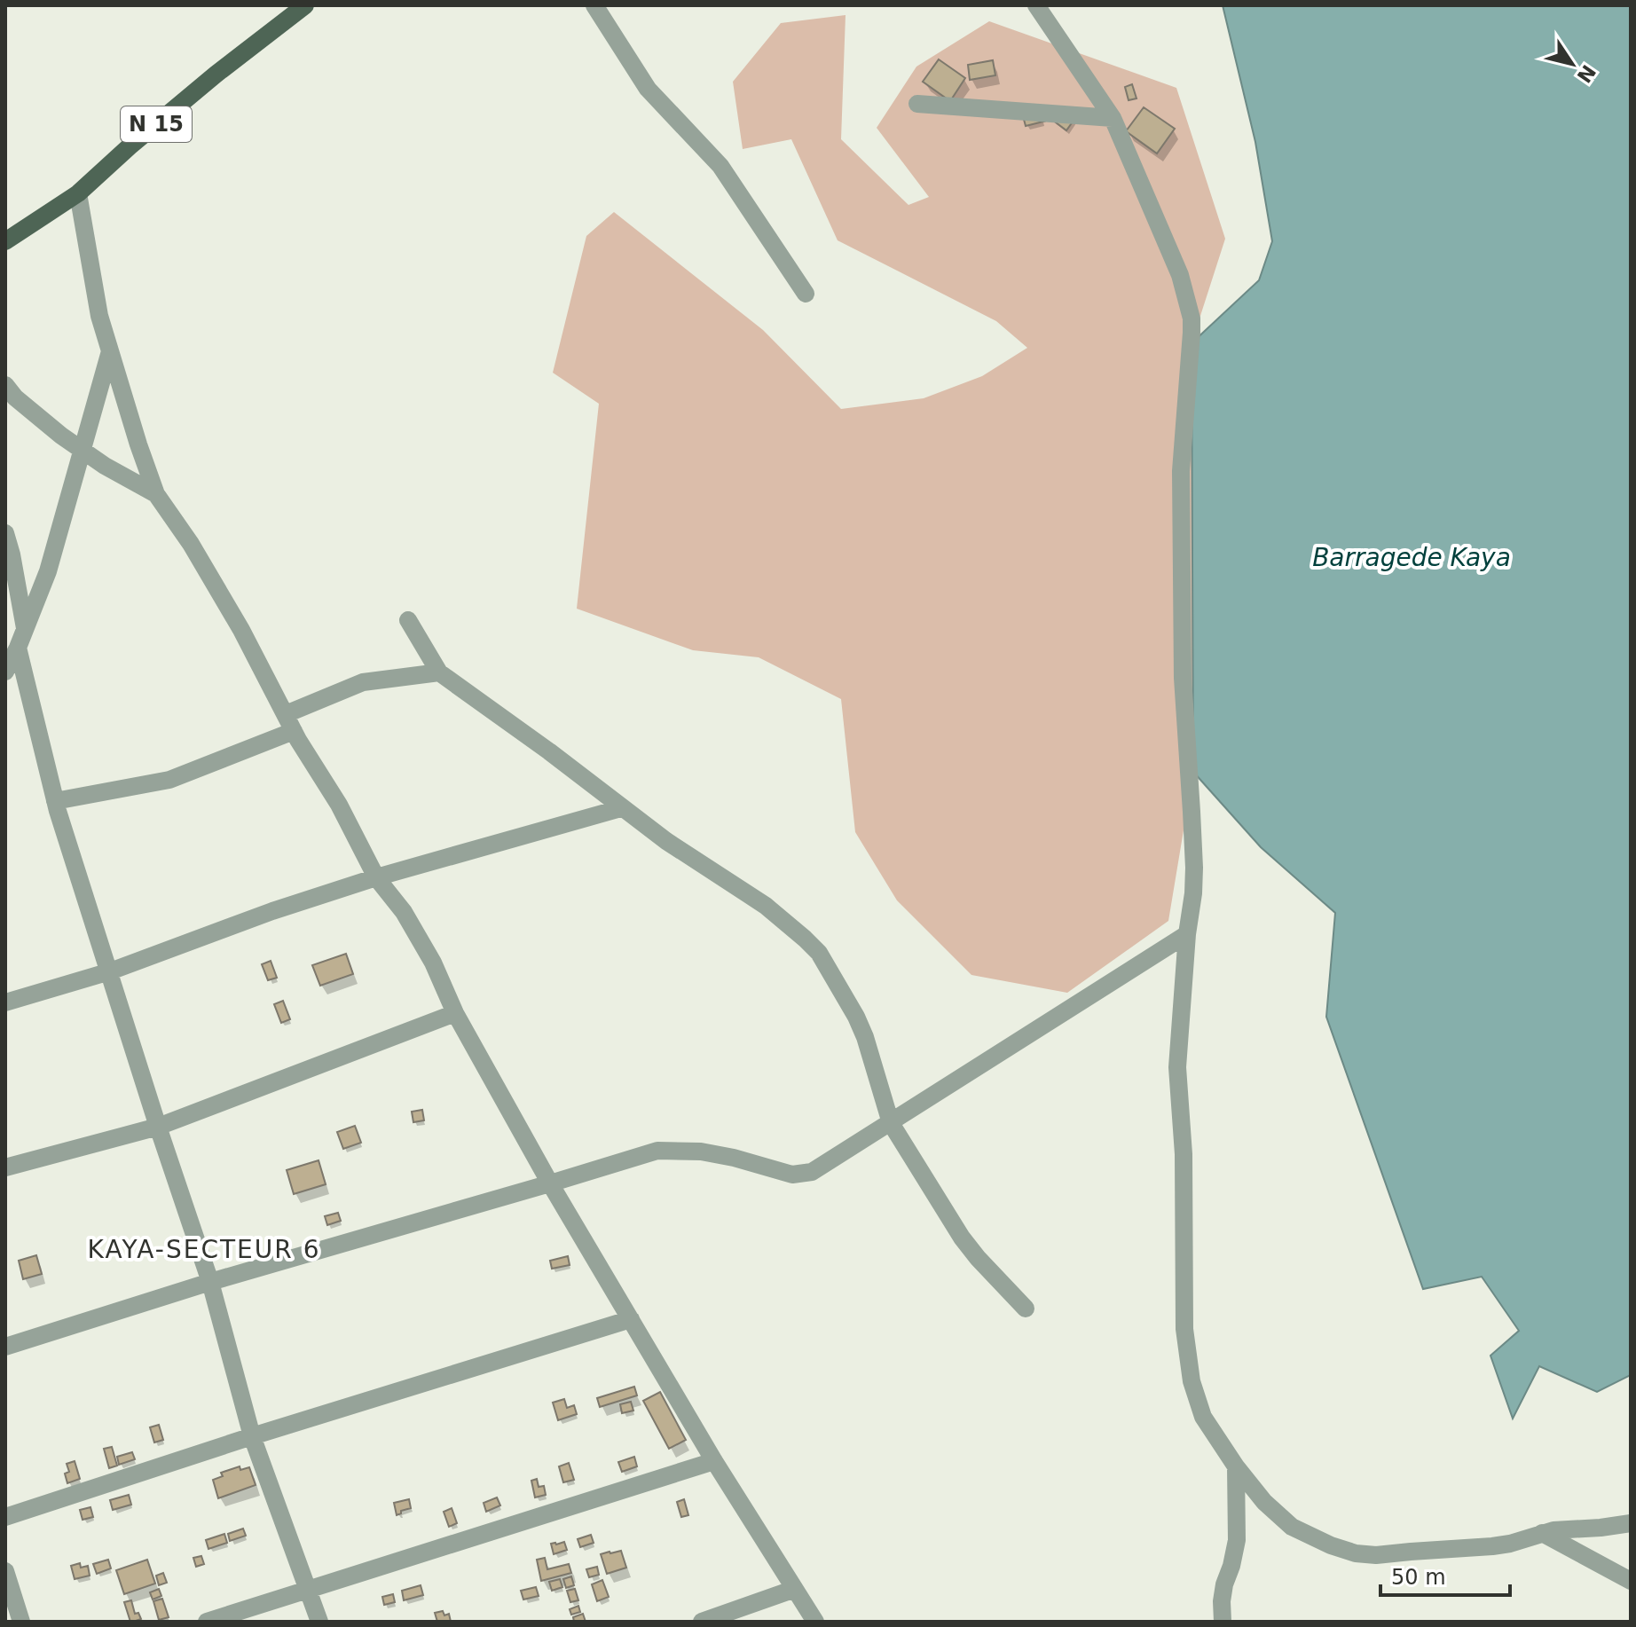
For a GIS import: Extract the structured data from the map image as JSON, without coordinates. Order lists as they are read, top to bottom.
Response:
{
  "streets": {
    "main road": ["N 15"]
  },
  "districts": ["KAYA-SECTEUR 6"],
  "water": ["Barragede Kaya"],
  "scale_bar": "50 m",
  "north": "bottom right"
}
